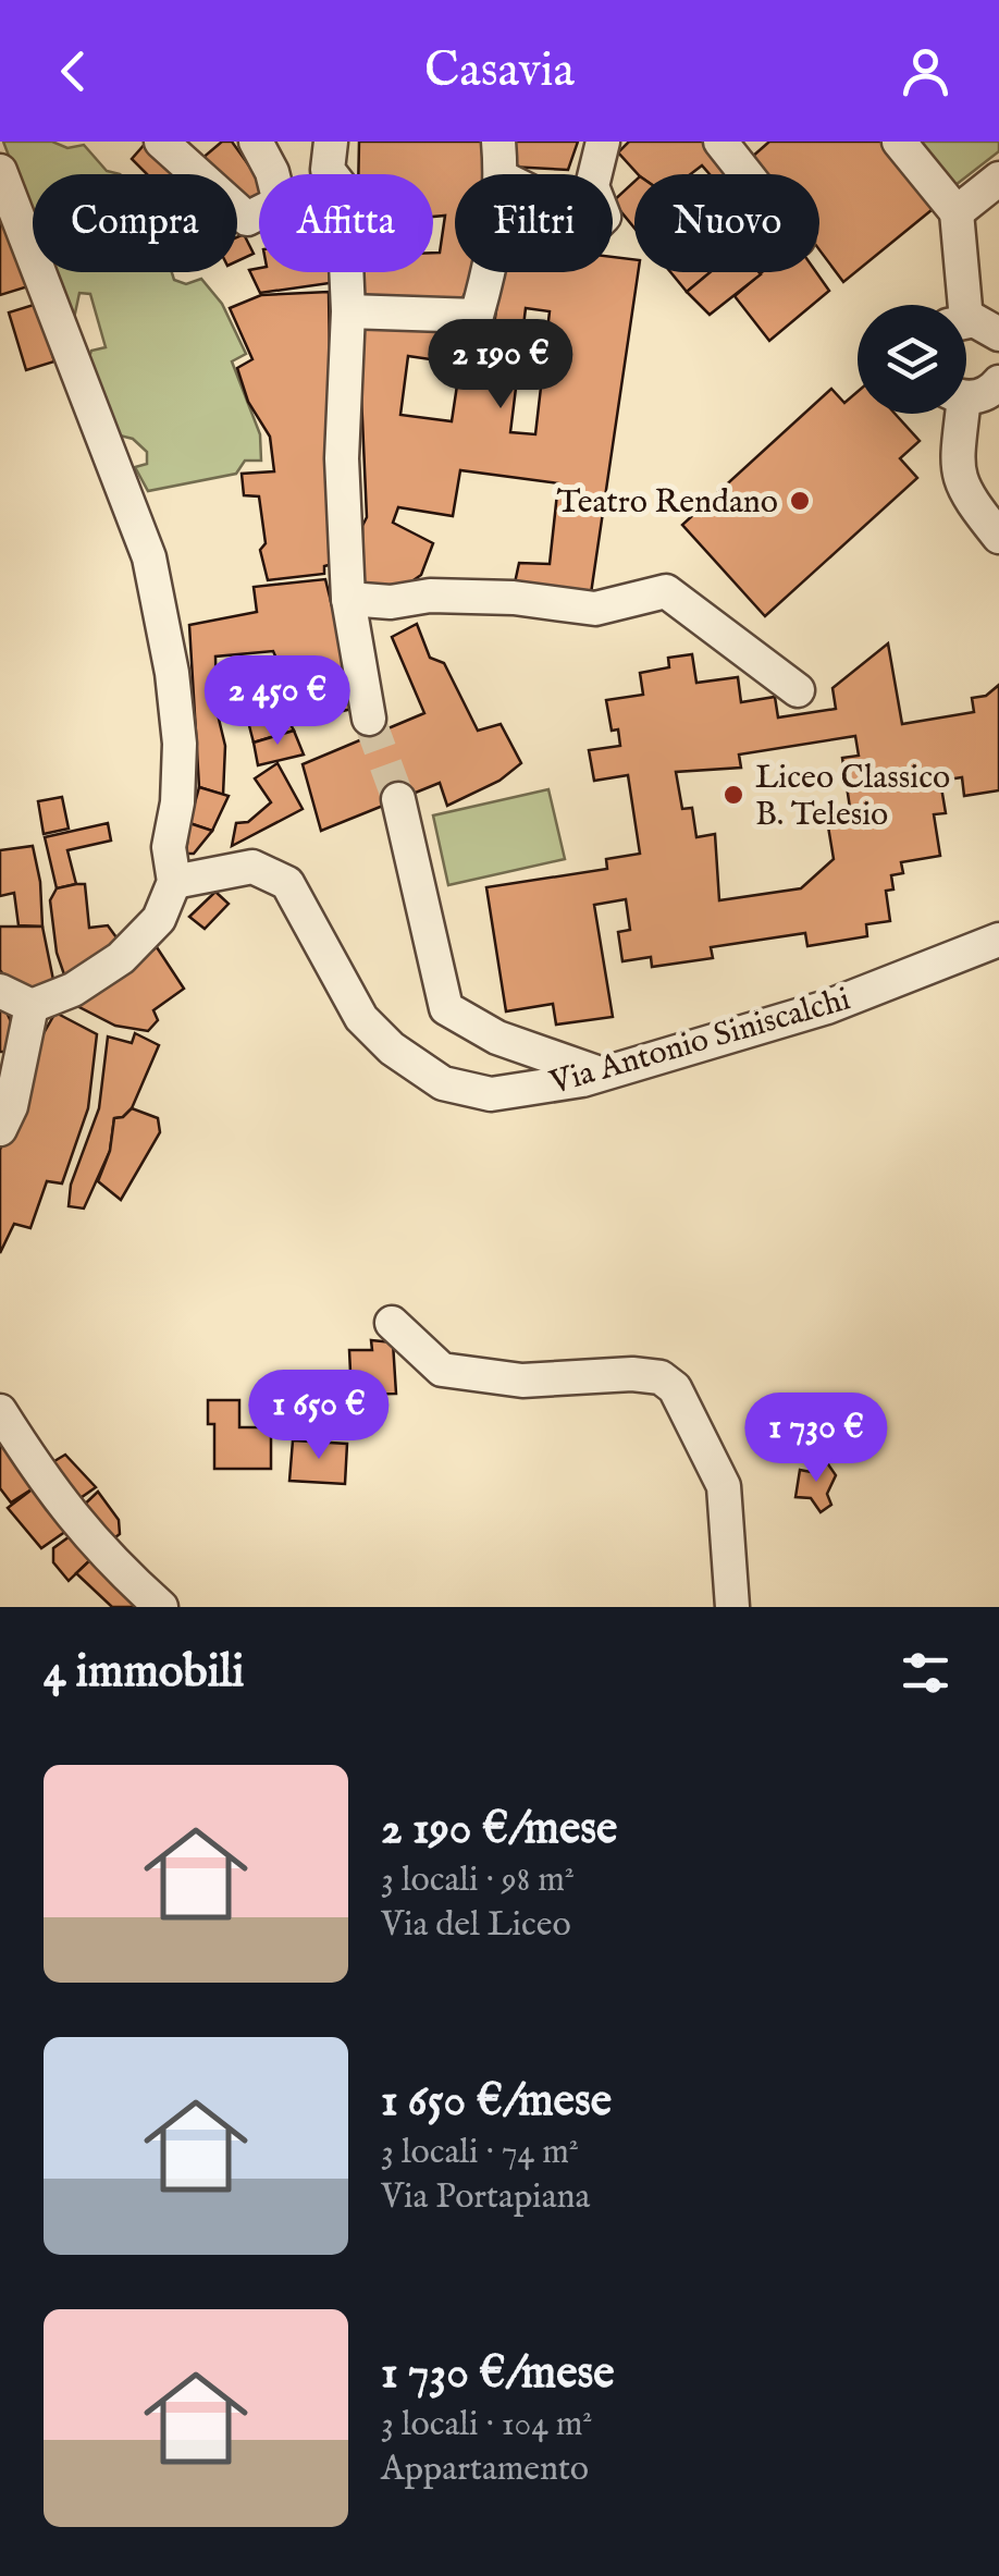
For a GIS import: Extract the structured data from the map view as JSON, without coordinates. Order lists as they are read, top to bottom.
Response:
{
  "streets": {
    "street": ["Via Antonio Siniscalchi"]
  },
  "places": ["Teatro Rendano", "Liceo Classico B. Telesio"],
  "page": {
    "header": "Casavia",
    "chip": [
      "Compra",
      "Affitta",
      "Filtri",
      "Nuovo"
    ],
    "price": [
      "2 190 €",
      "2 450 €",
      "1 650 €",
      "1 730 €"
    ],
    "heading": "4 immobili",
    "list": [
      {
        "name": "2 190 €/mese",
        "note": "3 locali · 98 m² · Via del Liceo"
      },
      {
        "name": "1 650 €/mese",
        "note": "3 locali · 74 m² · Via Portapiana"
      },
      {
        "name": "1 730 €/mese",
        "note": "3 locali · 104 m² · Appartamento"
      }
    ]
  }
}
